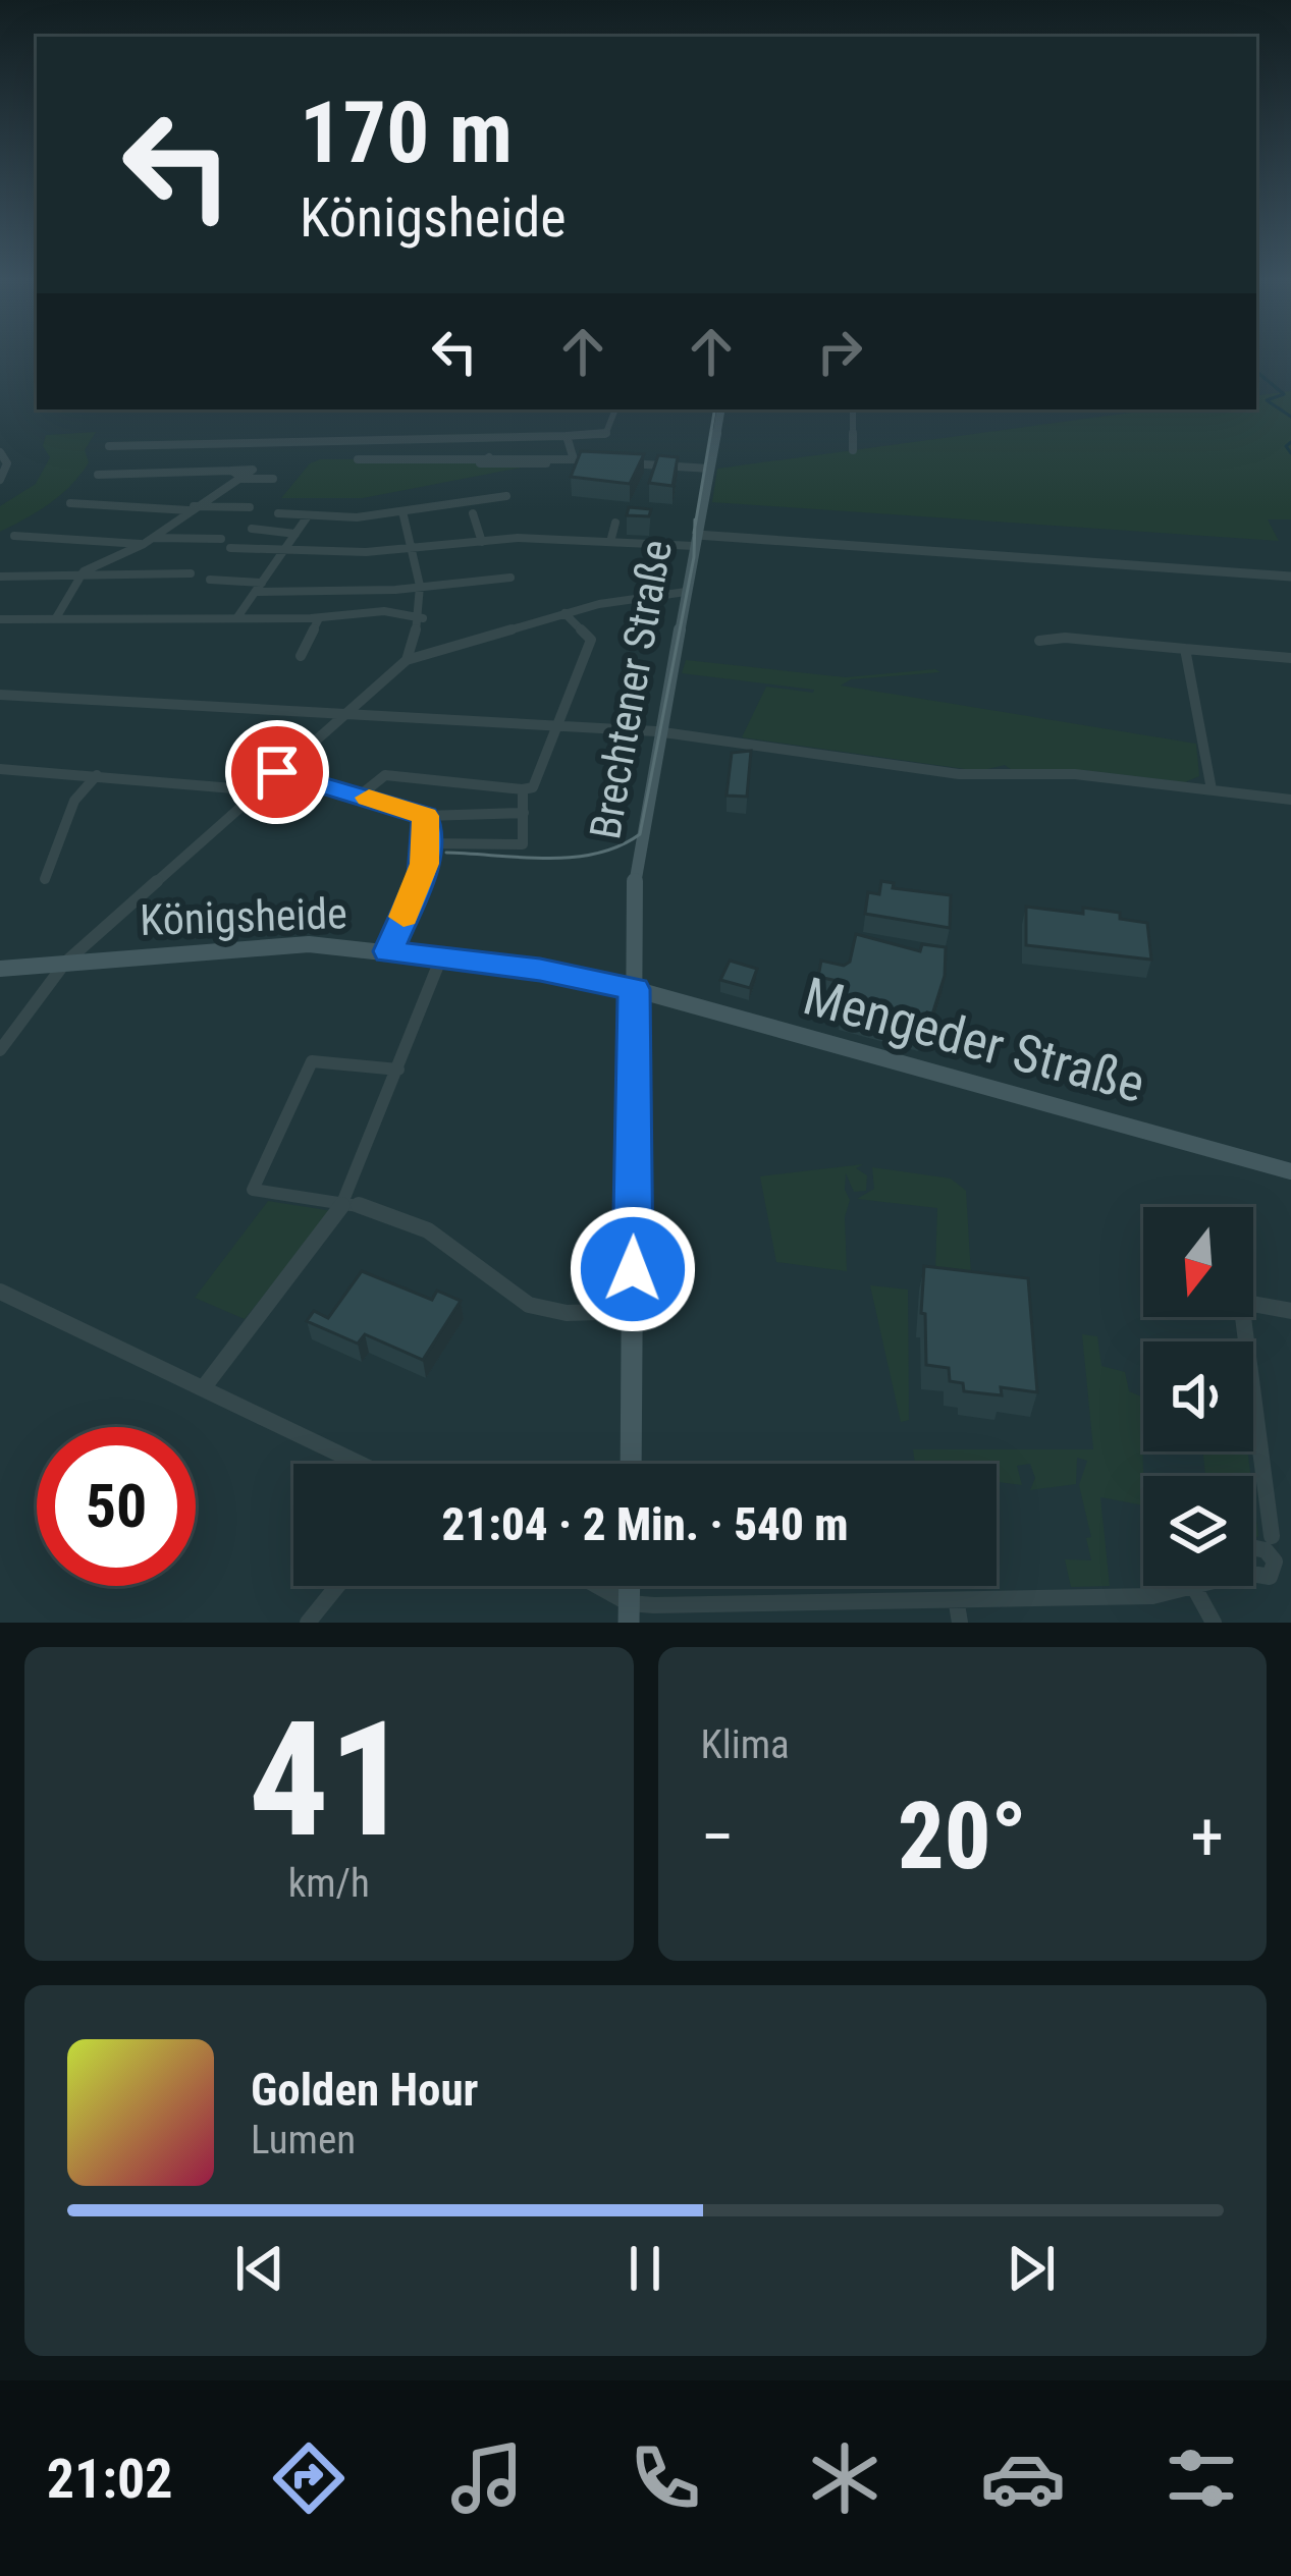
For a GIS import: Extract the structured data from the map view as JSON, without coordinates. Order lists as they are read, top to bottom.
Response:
{
  "streets": {
    "main road": ["Brechtener Straße", "Königsheide", "Mengeder Straße"]
  },
  "crossings": [
    ["Brechtener Straße", "Königsheide"],
    ["Brechtener Straße", "Mengeder Straße"],
    ["Königsheide", "Mengeder Straße"]
  ],
  "north": "bottom",
  "page": {
    "turn": ["170 m", "Königsheide"],
    "limit": "50",
    "trip": "21:04 · 2 Min. · 540 m",
    "tile": [
      ["41", "km/h"],
      "Klima"
    ],
    "heat": ["−", "20°", "+"],
    "song": ["Golden Hour", "Lumen"],
    "tabs": "21:02"
  }
}
